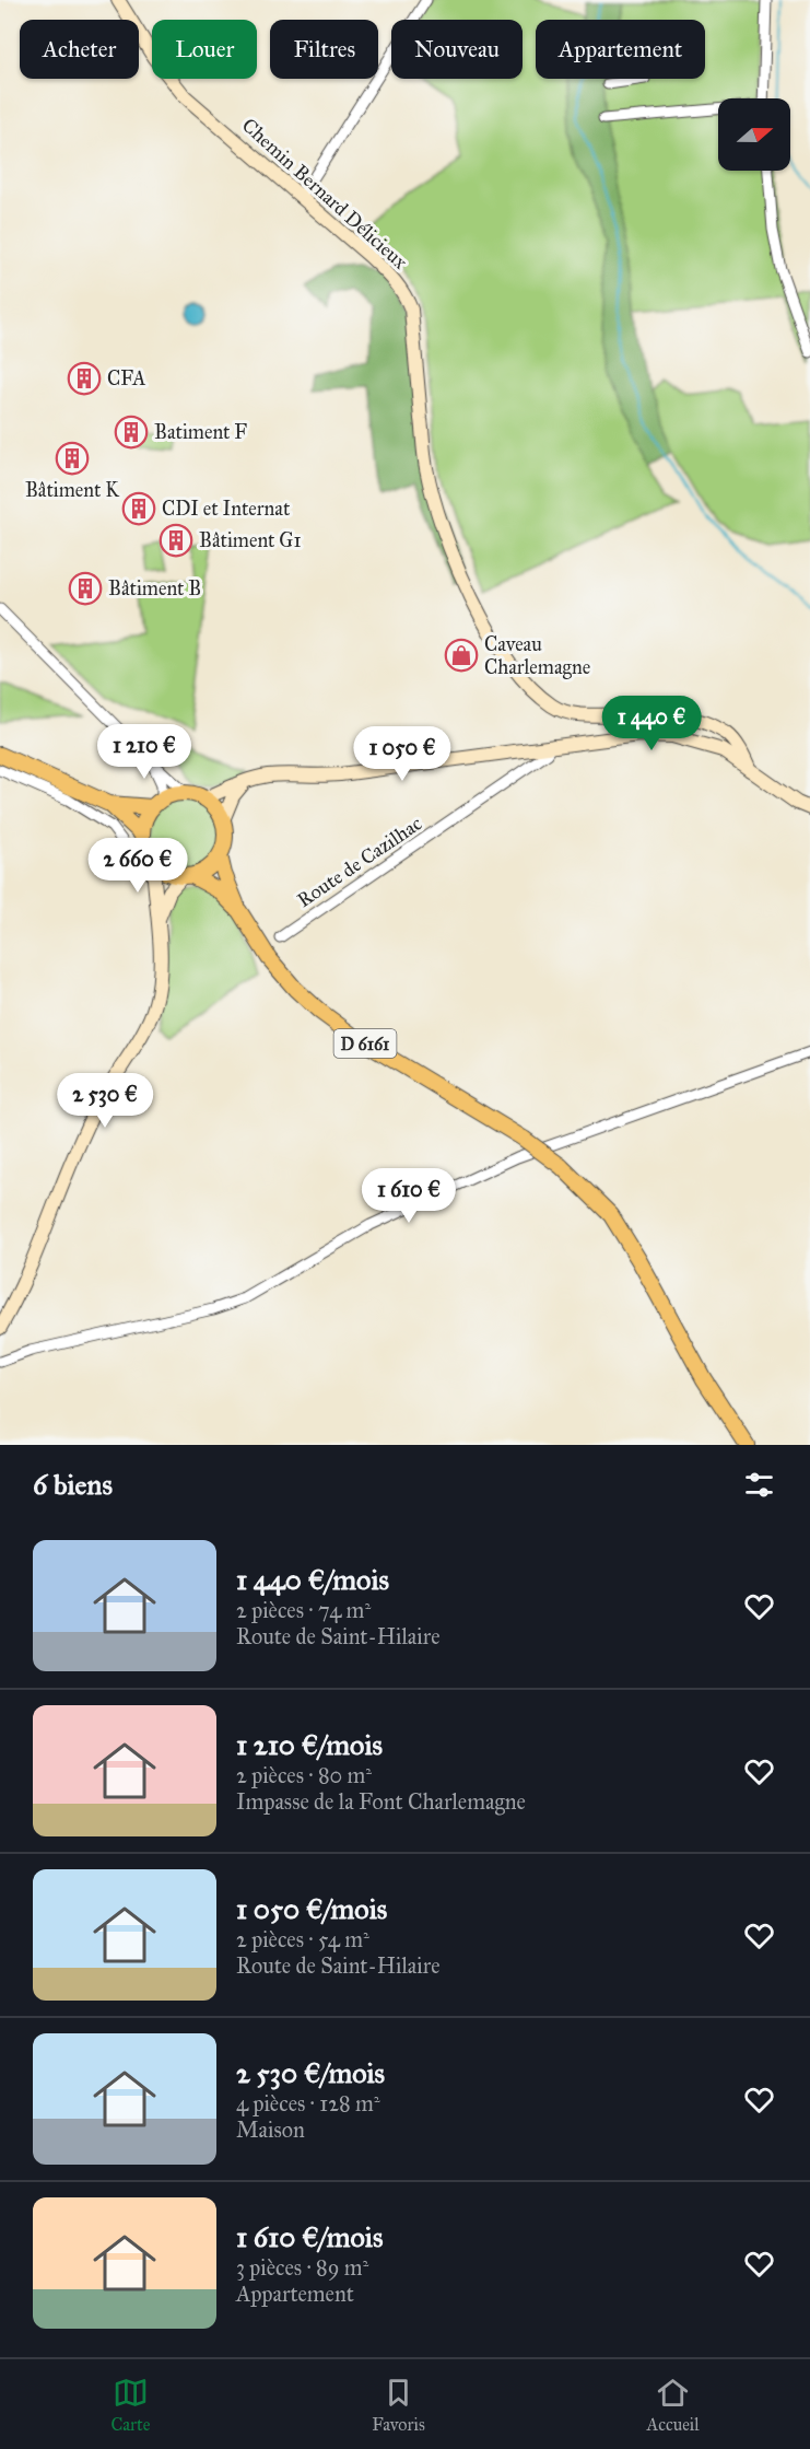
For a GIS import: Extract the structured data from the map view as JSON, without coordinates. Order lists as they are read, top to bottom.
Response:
{
  "streets": {
    "main road": ["D 6161"],
    "street": ["Chemin Bernard Délicieux", "Route de Cazilhac"]
  },
  "places": {
    "building": [
      "CFA",
      "Batiment F",
      "Bâtiment K",
      "CDI et Internat",
      "Bâtiment G1",
      "Bâtiment B"
    ],
    "shop": ["Caveau Charlemagne"]
  },
  "north": "right",
  "page": {
    "chip": [
      "Acheter",
      "Louer",
      "Filtres",
      "Nouveau",
      "Appartement"
    ],
    "price": [
      "1 440 €",
      "1 210 €",
      "1 050 €",
      "2 660 €",
      "2 530 €",
      "1 610 €"
    ],
    "heading": "6 biens",
    "list": [
      {
        "name": "1 440 €/mois",
        "note": "2 pièces · 74 m² · Route de Saint-Hilaire"
      },
      {
        "name": "1 210 €/mois",
        "note": "2 pièces · 80 m² · Impasse de la Font Charlemagne"
      },
      {
        "name": "1 050 €/mois",
        "note": "2 pièces · 54 m² · Route de Saint-Hilaire"
      },
      {
        "name": "2 530 €/mois",
        "note": "4 pièces · 128 m² · Maison"
      },
      {
        "name": "1 610 €/mois",
        "note": "3 pièces · 89 m² · Appartement"
      }
    ],
    "tabs": ["Carte", "Favoris", "Accueil"]
  }
}
